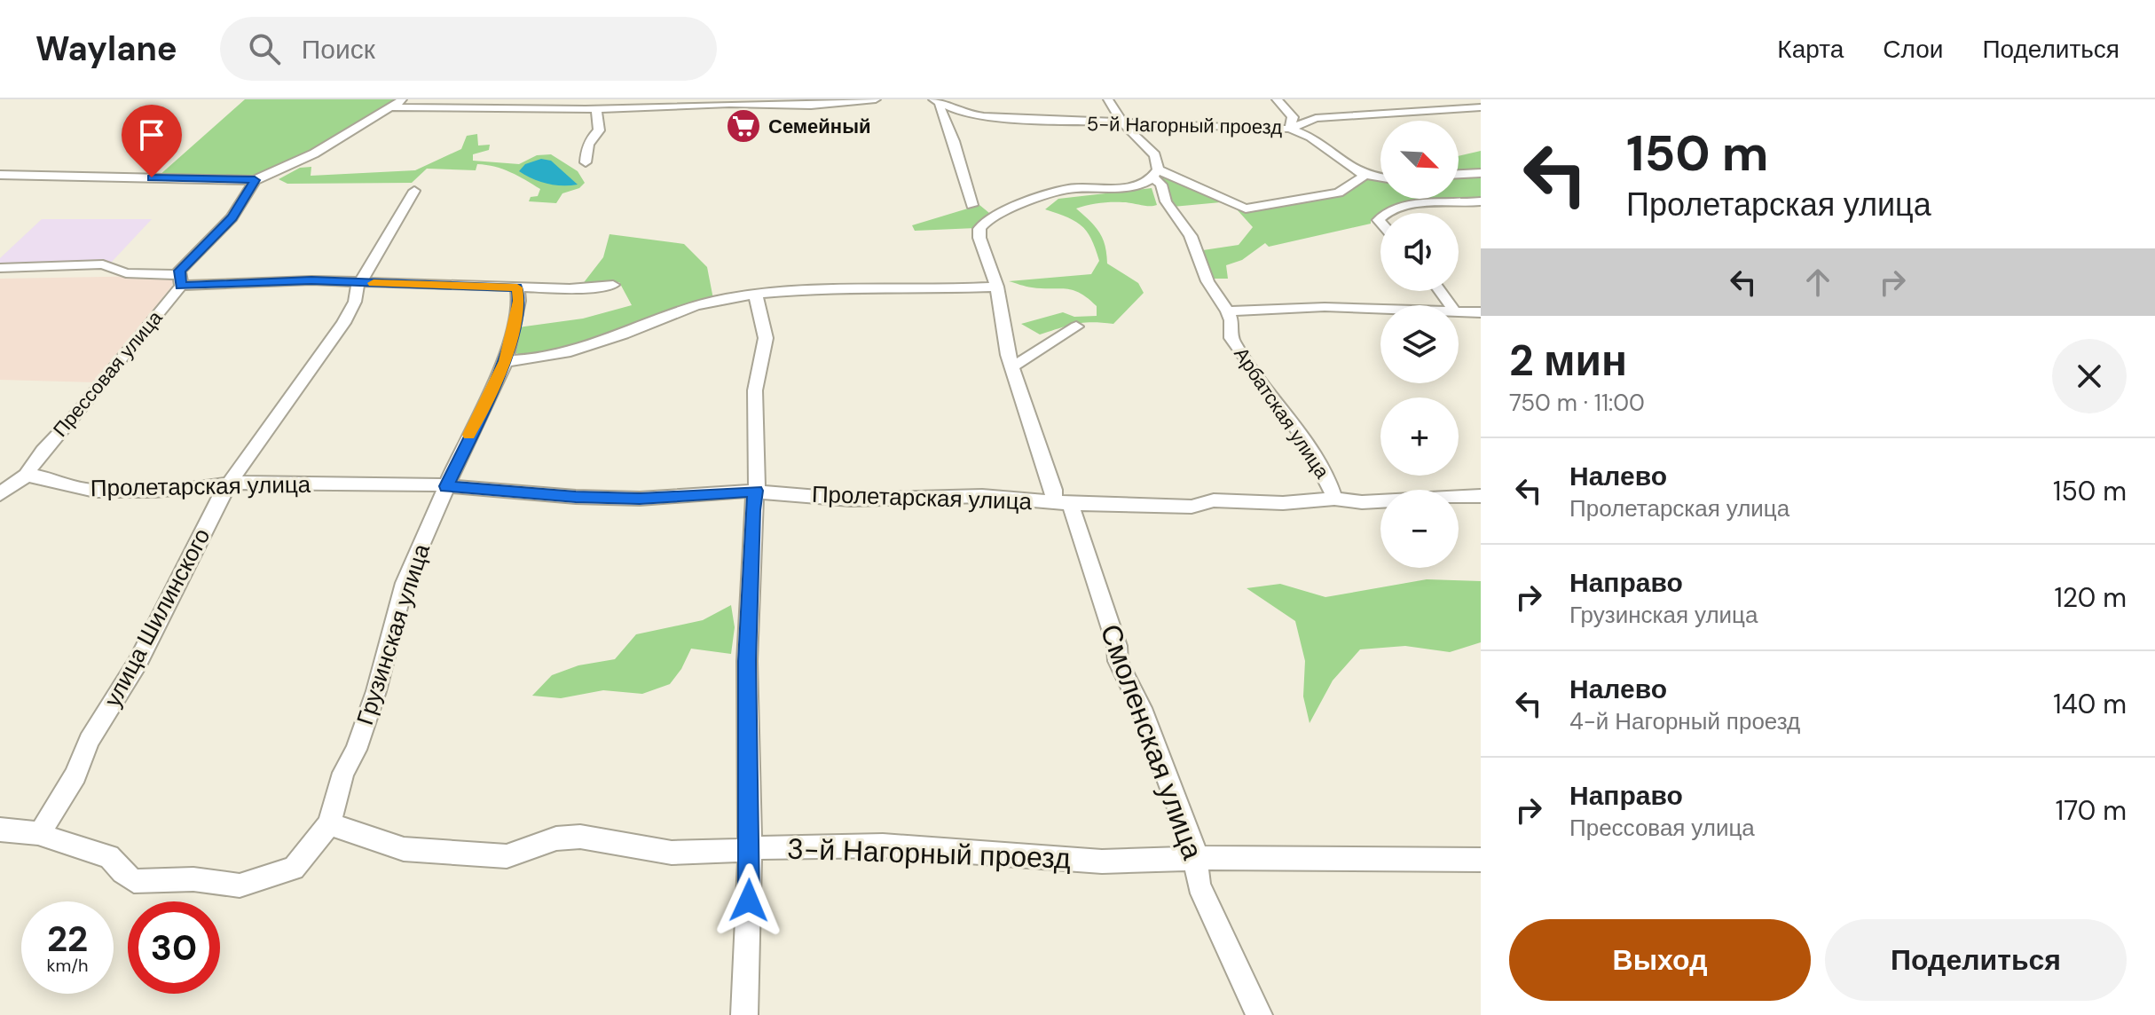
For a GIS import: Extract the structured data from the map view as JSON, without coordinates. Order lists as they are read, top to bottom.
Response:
{
  "streets": {
    "street": [
      "5-й Нагорный проезд",
      "Прессовая улица",
      "Арбатская улица",
      "Пролетарская улица",
      "улица Шилинского",
      "Грузинская улица",
      "Смоленская улица",
      "3-й Нагорный проезд"
    ]
  },
  "crossings": [
    ["5-й Нагорный проезд", "Арбатская улица"],
    ["Прессовая улица", "Пролетарская улица"],
    ["Арбатская улица", "Пролетарская улица"],
    ["Арбатская улица", "Смоленская улица"],
    ["Пролетарская улица", "улица Шилинского"],
    ["Пролетарская улица", "Грузинская улица"],
    ["Пролетарская улица", "Смоленская улица"],
    ["Грузинская улица", "3-й Нагорный проезд"],
    ["Смоленская улица", "3-й Нагорный проезд"]
  ],
  "places": {
    "supermarket": ["Семейный"]
  },
  "north": "bottom right",
  "page": {
    "header": "Waylane",
    "search": "Поиск",
    "nav": ["Карта", "Слои", "Поделиться"],
    "turn": ["150 m", "Пролетарская улица"],
    "map_buttons": ["+", "−"],
    "heading": ["2 мин", "750 m · 11:00"],
    "list": [
      {
        "name": "Налево",
        "note": "Пролетарская улица",
        "value": "150 m"
      },
      {
        "name": "Направо",
        "note": "Грузинская улица",
        "value": "120 m"
      },
      {
        "name": "Налево",
        "note": "4-й Нагорный проезд",
        "value": "140 m"
      },
      {
        "name": "Направо",
        "note": "Прессовая улица",
        "value": "170 m"
      }
    ],
    "speed": "22 km/h",
    "limit": "30",
    "buttons": ["Выход", "Поделиться"]
  }
}
